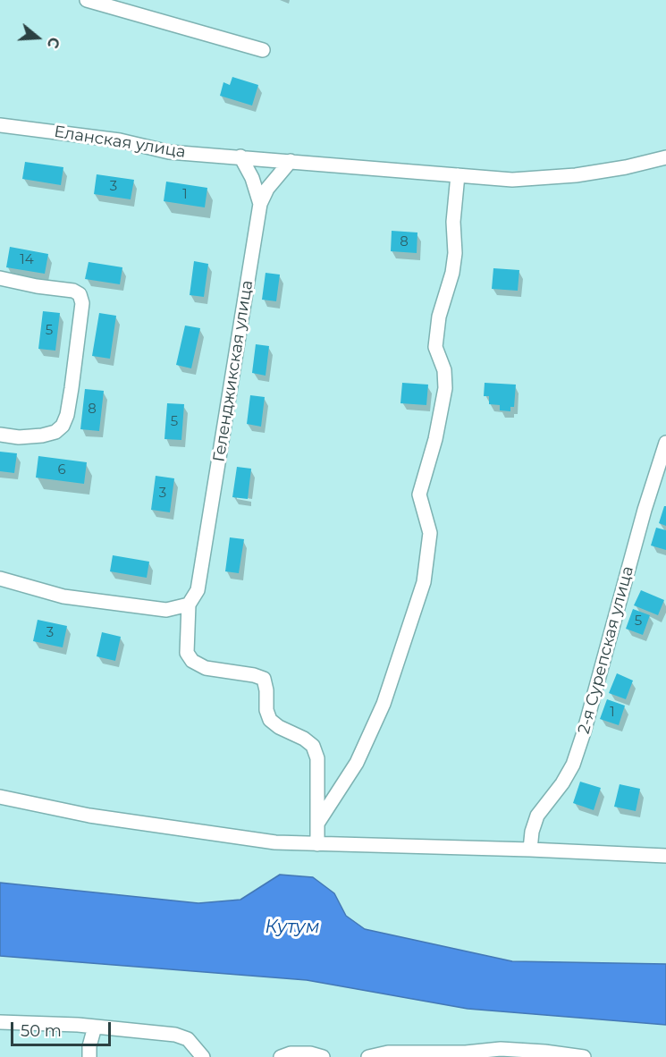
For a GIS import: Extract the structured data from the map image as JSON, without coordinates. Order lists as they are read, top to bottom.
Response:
{
  "streets": {
    "street": ["Еланская улица", "Геленджикская улица", "2-я Сурепская улица"]
  },
  "crossings": [
    ["Еланская улица", "Геленджикская улица"]
  ],
  "water": ["Кутум"],
  "house_numbers": [
    "3",
    "1",
    "8",
    "14",
    "5",
    "8",
    "5",
    "6",
    "3",
    "5",
    "3",
    "1"
  ],
  "scale_bar": "50 m",
  "north": "right"
}
